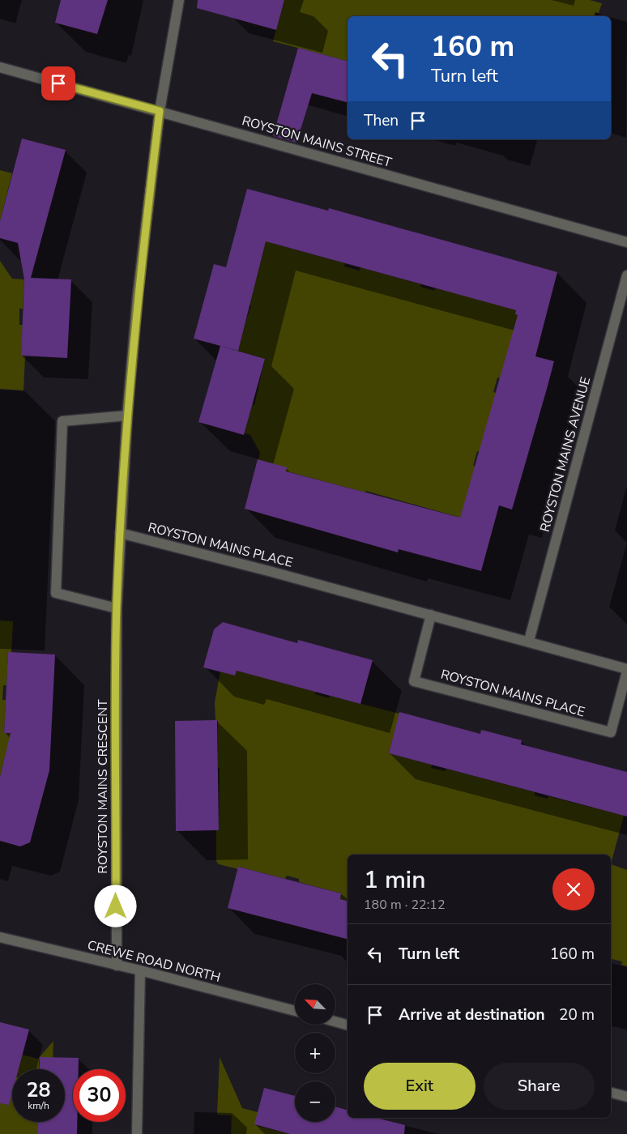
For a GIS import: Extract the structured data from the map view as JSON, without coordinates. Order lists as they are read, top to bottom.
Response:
{
  "streets": {
    "street": [
      "ROYSTON MAINS STREET",
      "ROYSTON MAINS AVENUE",
      "ROYSTON MAINS PLACE",
      "ROYSTON MAINS CRESCENT",
      "CREWE ROAD NORTH"
    ]
  },
  "crossings": [
    ["ROYSTON MAINS STREET", "ROYSTON MAINS CRESCENT"],
    ["ROYSTON MAINS AVENUE", "ROYSTON MAINS PLACE"],
    ["ROYSTON MAINS PLACE", "ROYSTON MAINS CRESCENT"],
    ["ROYSTON MAINS CRESCENT", "CREWE ROAD NORTH"]
  ],
  "north": "top left",
  "page": {
    "turn": ["160 m", "Turn left"],
    "then": "Then",
    "heading": ["1 min", "180 m · 22:12"],
    "list": [
      {
        "name": "Turn left",
        "value": "160 m"
      },
      {
        "name": "Arrive at destination",
        "value": "20 m"
      }
    ],
    "map_buttons": ["+", "−"],
    "buttons": ["Exit", "Share"],
    "speed": "28 km/h",
    "limit": "30"
  }
}
